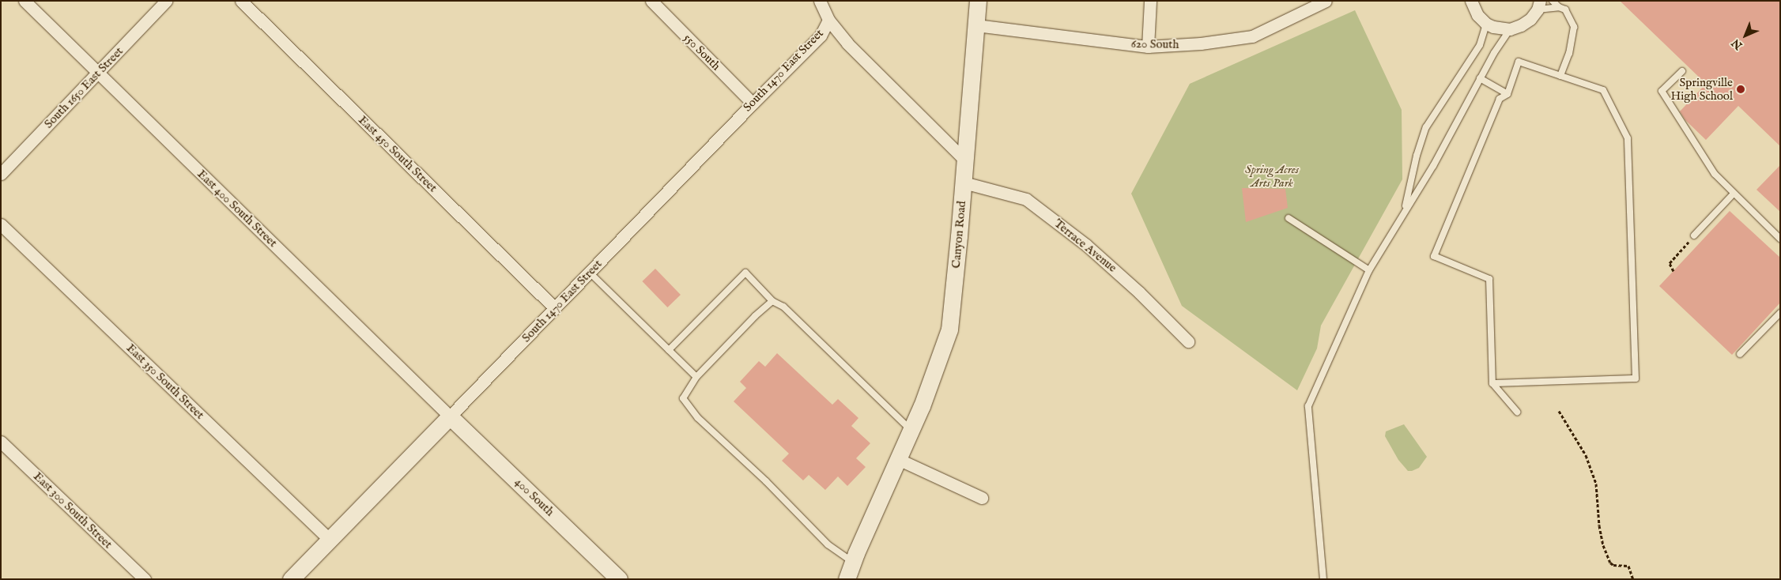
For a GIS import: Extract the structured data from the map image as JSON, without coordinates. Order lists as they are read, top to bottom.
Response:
{
  "streets": {
    "main road": ["South 1470 East Street", "Canyon Road", "400 South"],
    "street": [
      "620 South",
      "550 South",
      "South 1650 East Street",
      "East 450 South Street",
      "East 400 South Street",
      "Terrace Avenue",
      "East 350 South Street",
      "East 300 South Street"
    ]
  },
  "crossings": [
    ["620 South", "Canyon Road"],
    ["550 South", "South 1470 East Street"],
    ["South 1470 East Street", "East 450 South Street"],
    ["South 1470 East Street", "East 400 South Street"],
    ["South 1470 East Street", "East 350 South Street"],
    ["South 1470 East Street", "400 South"],
    ["South 1650 East Street", "East 400 South Street"],
    ["East 400 South Street", "400 South"],
    ["Canyon Road", "Terrace Avenue"]
  ],
  "parks": ["Spring Acres Arts Park"],
  "places": ["Springville High School"],
  "north": "bottom left"
}
